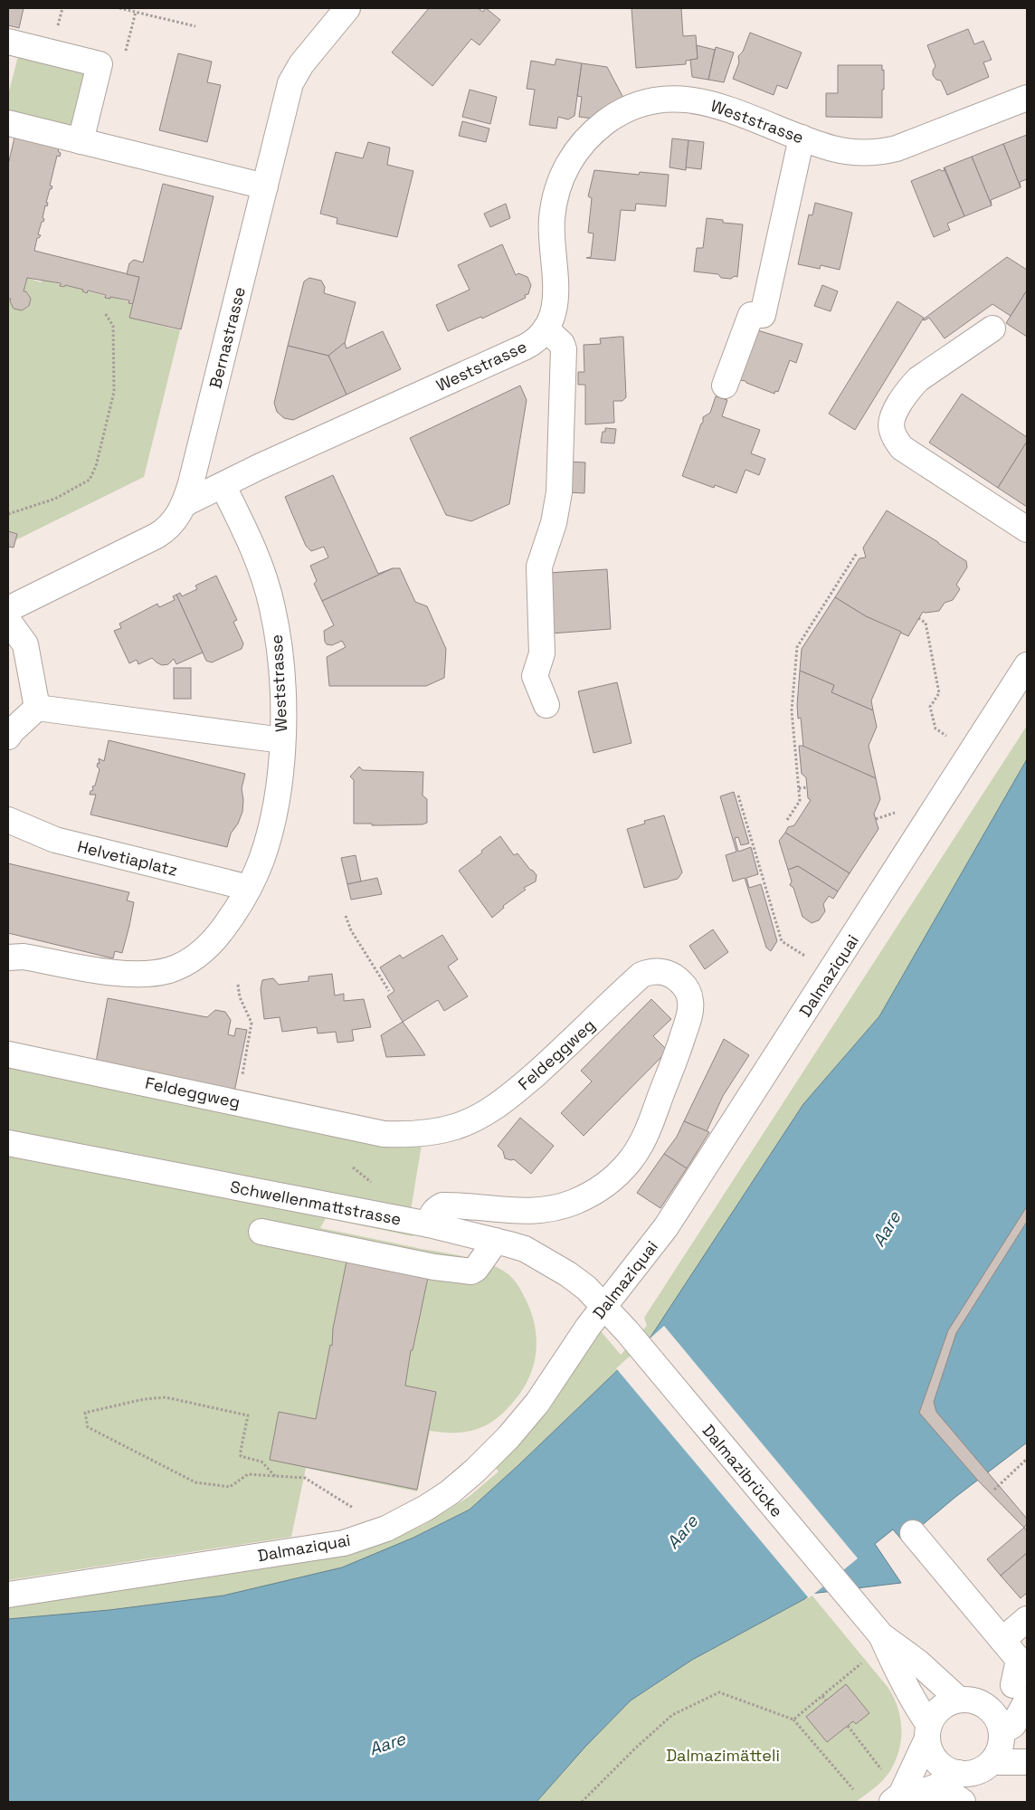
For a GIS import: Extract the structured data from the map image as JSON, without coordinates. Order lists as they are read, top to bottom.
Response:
{
  "streets": {
    "street": [
      "Weststrasse",
      "Bernastrasse",
      "Helvetiaplatz",
      "Dalmaziquai",
      "Feldeggweg",
      "Schwellenmattstrasse",
      "Dalmazibrücke"
    ]
  },
  "crossings": [
    ["Weststrasse", "Bernastrasse"],
    ["Weststrasse", "Helvetiaplatz"],
    ["Dalmaziquai", "Schwellenmattstrasse"],
    ["Dalmaziquai", "Dalmazibrücke"],
    ["Feldeggweg", "Schwellenmattstrasse"],
    ["Schwellenmattstrasse", "Dalmazibrücke"]
  ],
  "water": ["Aare"],
  "parks": ["Dalmazimätteli"]
}
